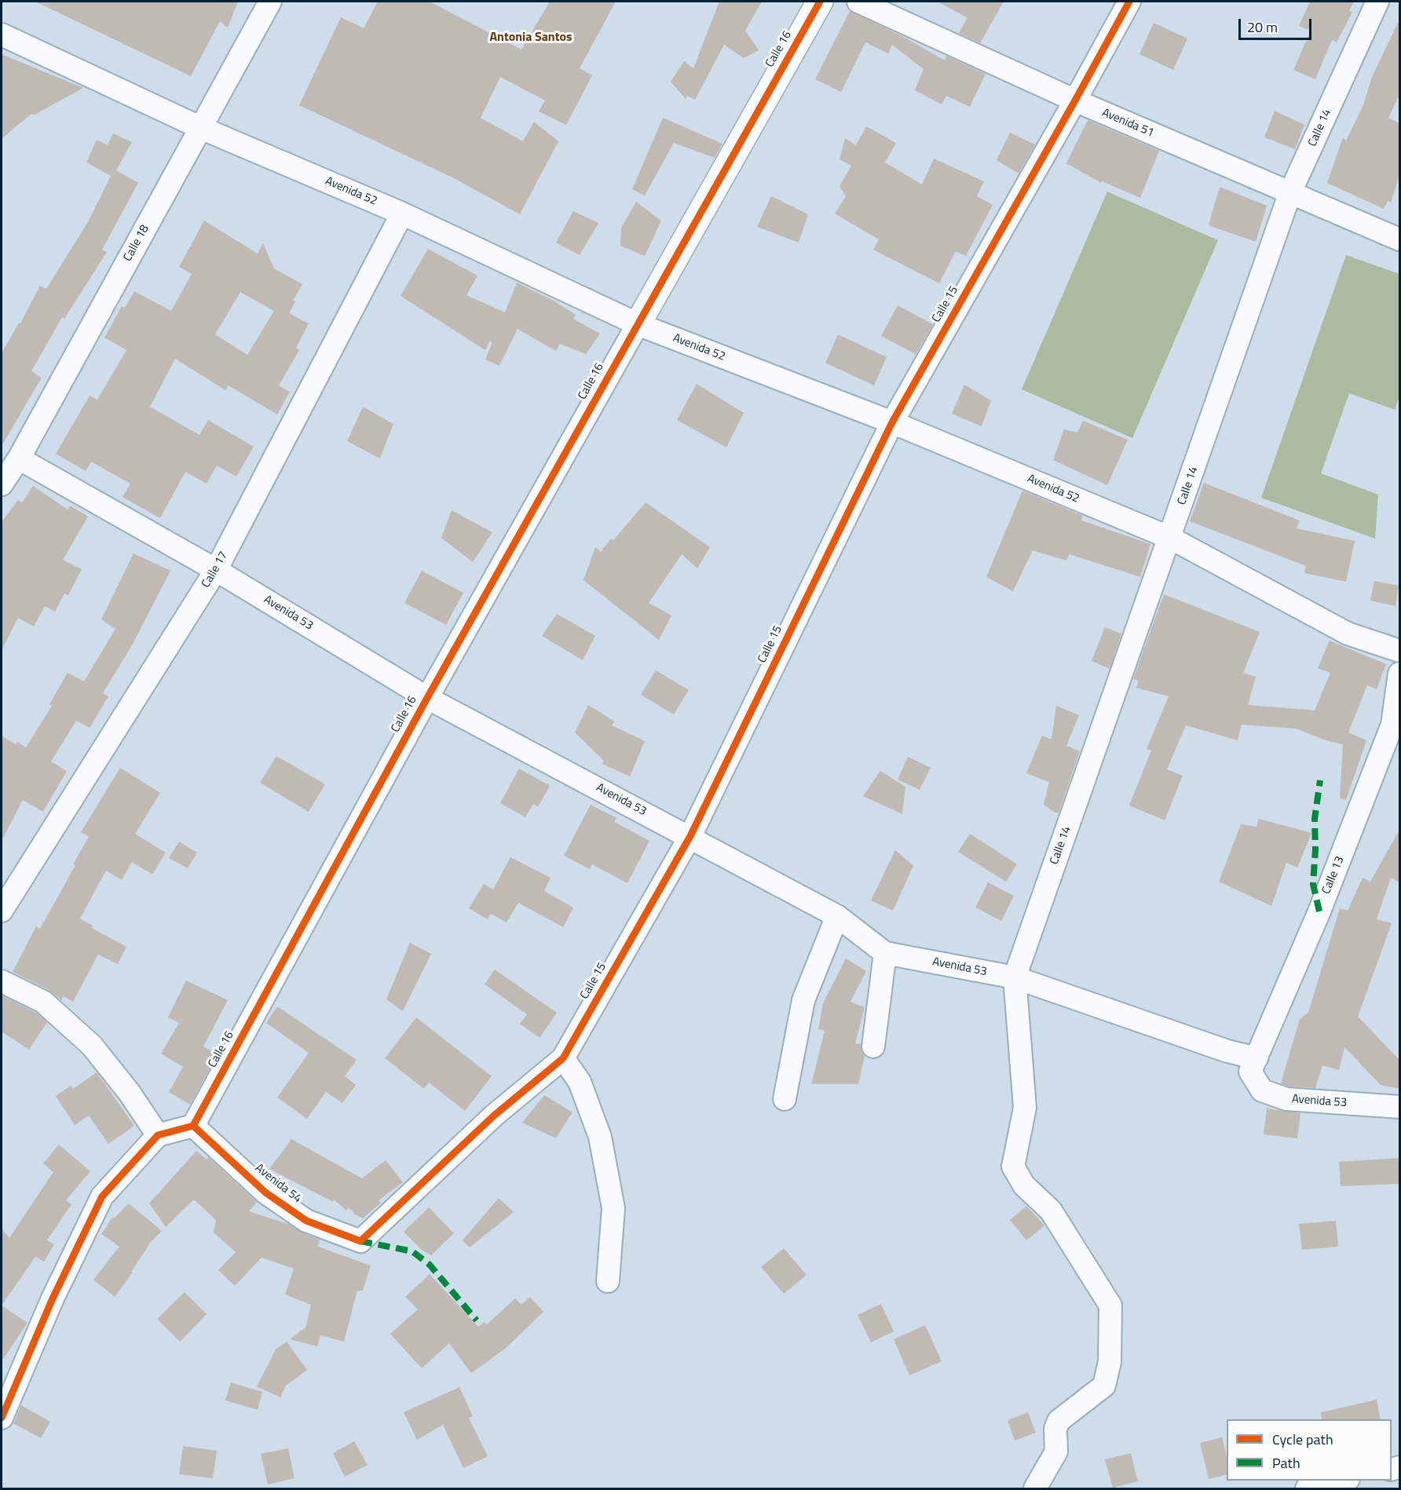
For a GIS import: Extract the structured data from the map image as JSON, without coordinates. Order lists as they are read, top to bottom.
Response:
{
  "streets": {
    "street": [
      "Calle 16",
      "Avenida 51",
      "Calle 14",
      "Avenida 52",
      "Calle 18",
      "Calle 15",
      "Calle 17",
      "Avenida 53",
      "Calle 13",
      "Avenida 54"
    ]
  },
  "crossings": [
    ["Calle 16", "Avenida 52"],
    ["Calle 16", "Avenida 53"],
    ["Calle 16", "Avenida 54"],
    ["Avenida 51", "Calle 14"],
    ["Avenida 51", "Calle 15"],
    ["Calle 14", "Avenida 52"],
    ["Calle 14", "Avenida 53"],
    ["Avenida 52", "Calle 18"],
    ["Avenida 52", "Calle 15"],
    ["Avenida 52", "Calle 17"],
    ["Calle 18", "Avenida 53"],
    ["Calle 15", "Avenida 53"],
    ["Calle 15", "Avenida 54"],
    ["Calle 17", "Avenida 53"],
    ["Avenida 53", "Calle 13"]
  ],
  "districts": ["Antonia Santos"],
  "legend": ["Cycle path", "Path"],
  "scale_bar": "20 m"
}
